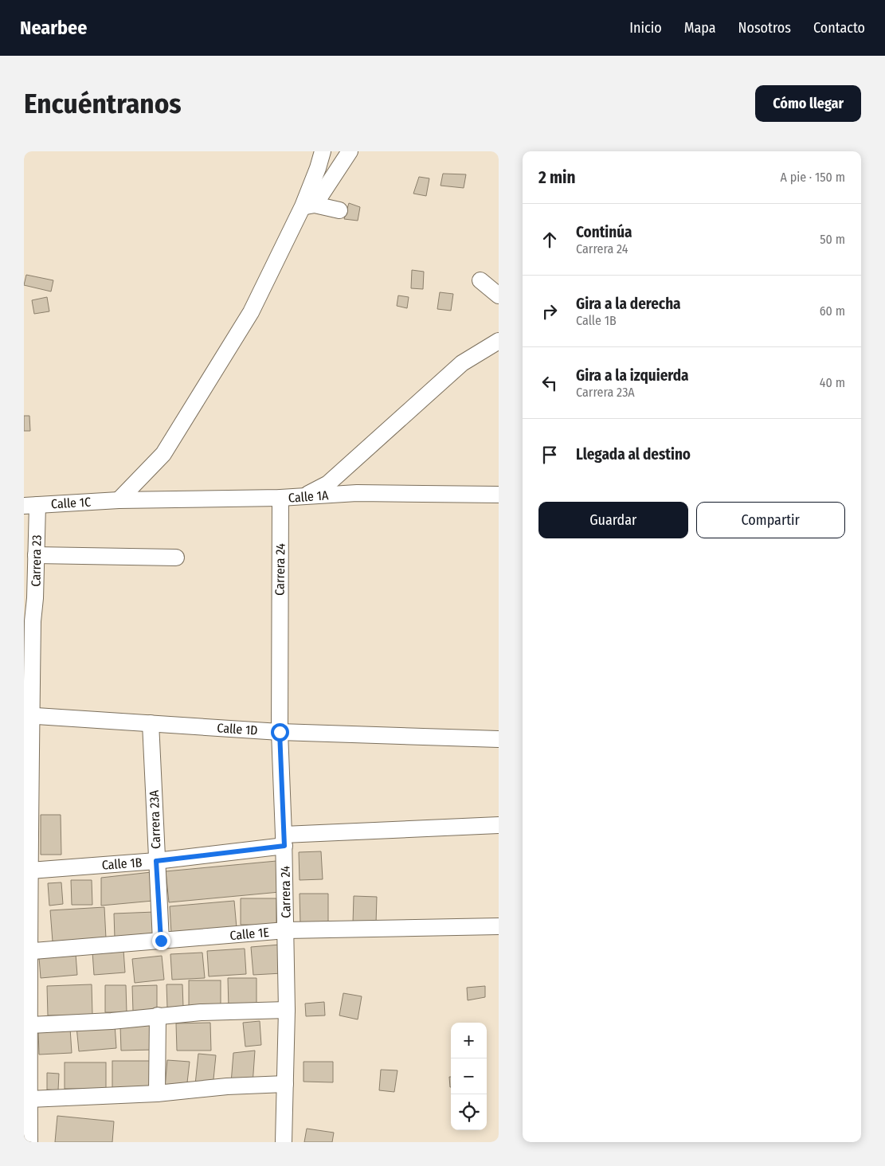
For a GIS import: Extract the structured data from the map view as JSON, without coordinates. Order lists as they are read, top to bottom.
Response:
{
  "streets": {
    "street": [
      "Calle 1A",
      "Calle 1C",
      "Carrera 23",
      "Carrera 24",
      "Calle 1D",
      "Carrera 23A",
      "Calle 1B",
      "Calle 1E"
    ]
  },
  "crossings": [
    ["Calle 1A", "Calle 1C"],
    ["Calle 1A", "Carrera 24"],
    ["Calle 1C", "Carrera 23"],
    ["Carrera 23", "Calle 1D"],
    ["Carrera 23", "Calle 1B"],
    ["Carrera 23", "Calle 1E"],
    ["Carrera 24", "Calle 1D"],
    ["Carrera 24", "Calle 1B"],
    ["Carrera 24", "Calle 1E"],
    ["Calle 1D", "Carrera 23A"],
    ["Carrera 23A", "Calle 1B"],
    ["Carrera 23A", "Calle 1E"]
  ],
  "page": {
    "header": "Nearbee",
    "nav": [
      "Inicio",
      "Mapa",
      "Nosotros",
      "Contacto"
    ],
    "buttons": [
      "Cómo llegar",
      ["Guardar", "Compartir"]
    ],
    "title": "Encuéntranos",
    "heading": ["2 min", "A pie · 150 m"],
    "list": [
      ["Continúa", "Carrera 24", "50 m"],
      ["Gira a la derecha", "Calle 1B", "60 m"],
      ["Gira a la izquierda", "Carrera 23A", "40 m"],
      "Llegada al destino"
    ],
    "map_buttons": ["+", "−"]
  }
}
